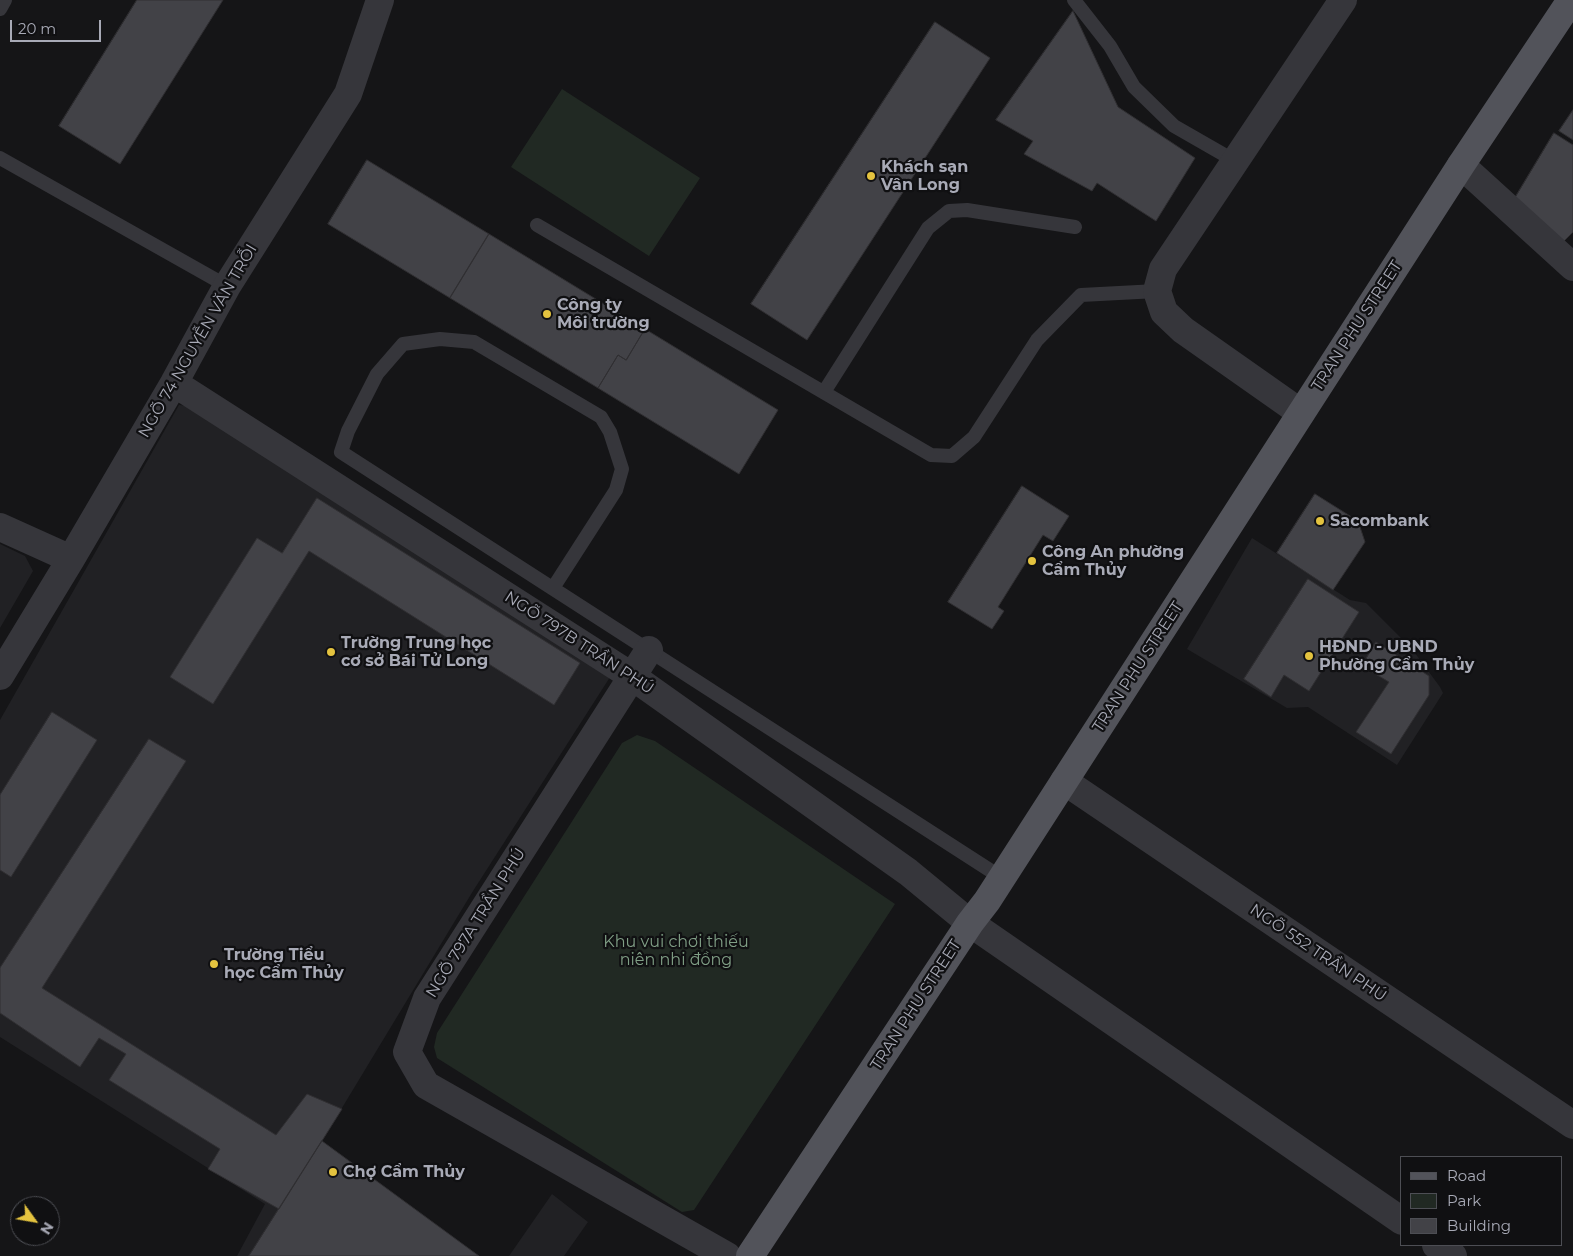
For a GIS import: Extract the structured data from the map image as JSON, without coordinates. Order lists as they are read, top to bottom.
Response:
{
  "streets": {
    "main road": ["TRAN PHU STREET"],
    "street": [
      "NGÕ 74 NGUYỄN VĂN TRỖI",
      "NGÕ 797B TRẦN PHÚ",
      "NGÕ 797A TRẦN PHÚ",
      "NGÕ 552 TRẦN PHÚ"
    ]
  },
  "crossings": [
    ["TRAN PHU STREET", "NGÕ 797B TRẦN PHÚ"],
    ["TRAN PHU STREET", "NGÕ 552 TRẦN PHÚ"],
    ["NGÕ 74 NGUYỄN VĂN TRỖI", "NGÕ 797B TRẦN PHÚ"],
    ["NGÕ 797B TRẦN PHÚ", "NGÕ 797A TRẦN PHÚ"]
  ],
  "parks": ["Khu vui chơi thiếu niên nhi đồng"],
  "places": [
    "Khách sạn Vân Long",
    "Công ty Môi trường",
    "Sacombank",
    "Công An phường Cẩm Thủy",
    "Trường Trung học cơ sở Bái Tử Long",
    "HĐND - UBND Phường Cẩm Thủy",
    "Trường Tiểu học Cẩm Thủy",
    "Chợ Cẩm Thủy"
  ],
  "legend": ["Road", "Park", "Building"],
  "scale_bar": "20 m",
  "north": "bottom right"
}
